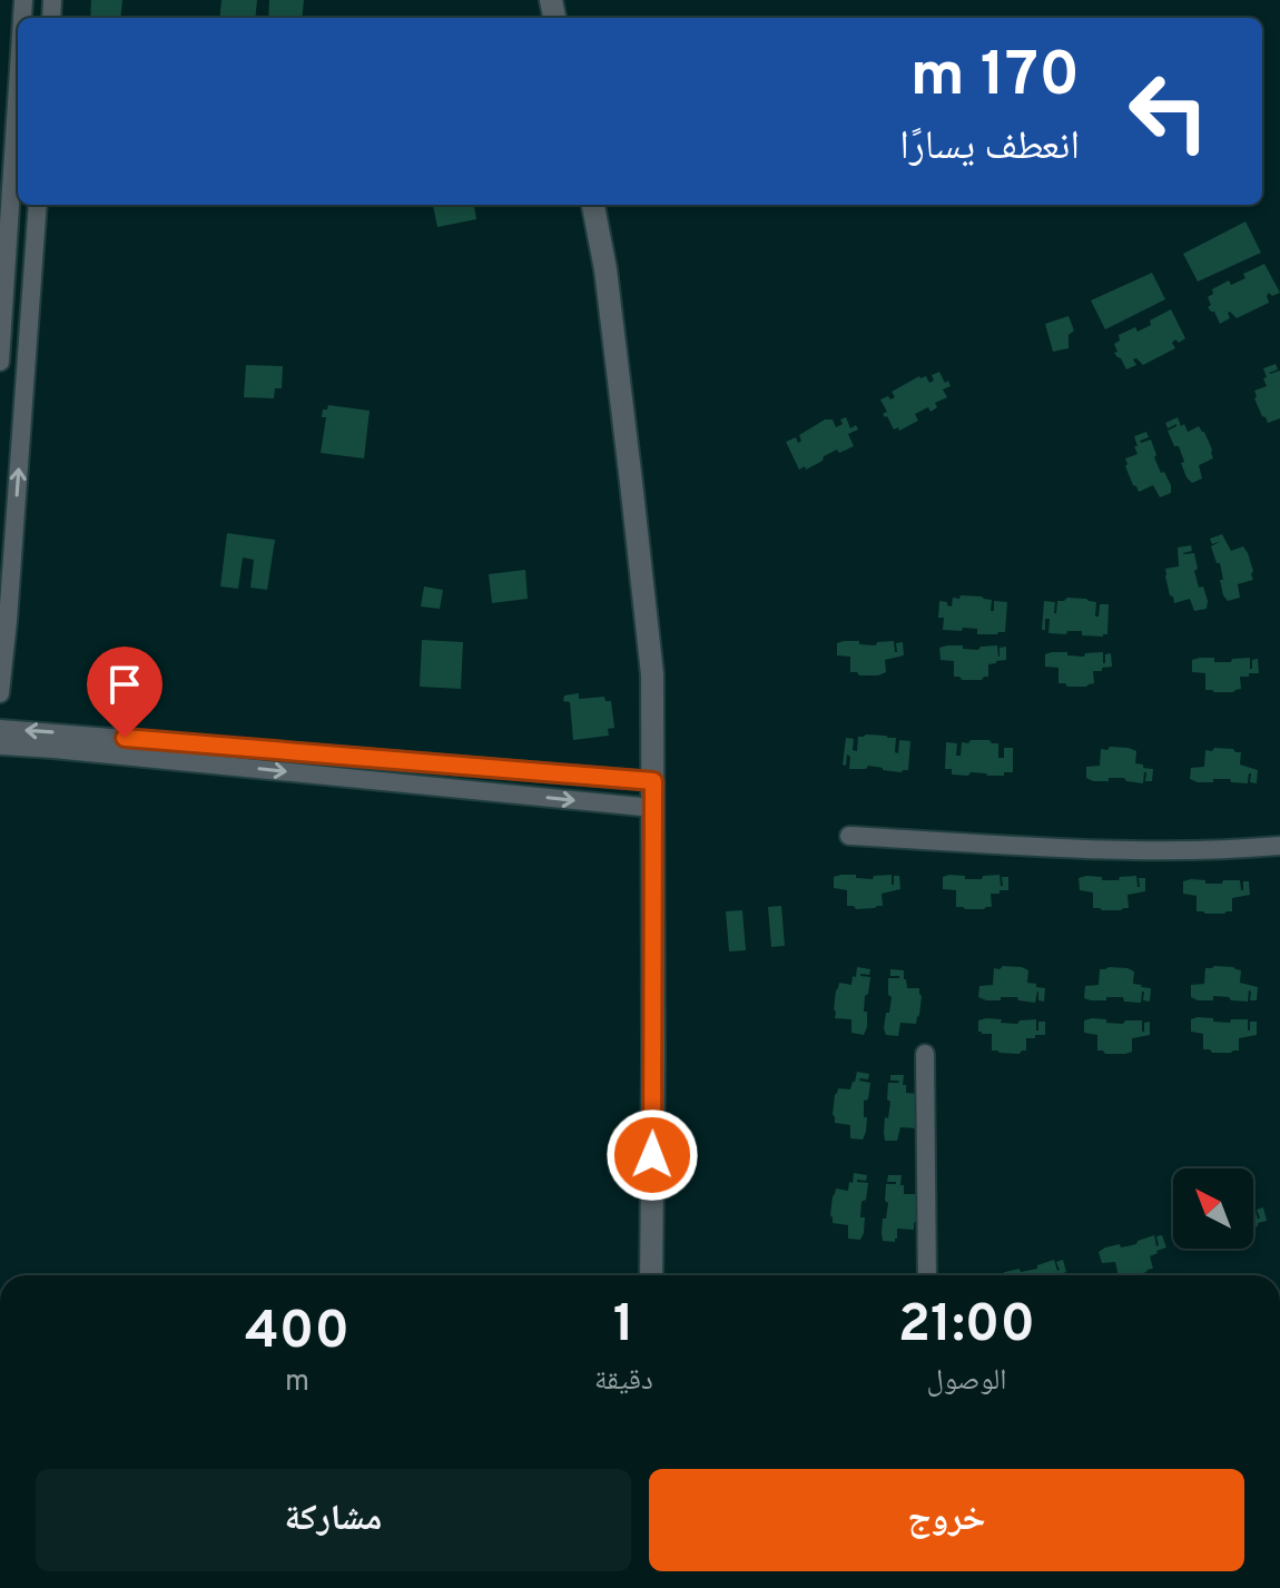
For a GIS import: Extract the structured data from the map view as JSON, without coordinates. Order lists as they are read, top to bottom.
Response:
{
  "north": "top left",
  "page": {
    "turn": ["170 m", "انعطف يسارًا"],
    "eta": [
      "21:00",
      "الوصول",
      "1",
      "دقيقة",
      "400",
      "m"
    ],
    "buttons": ["خروج", "مشاركة"]
  }
}
